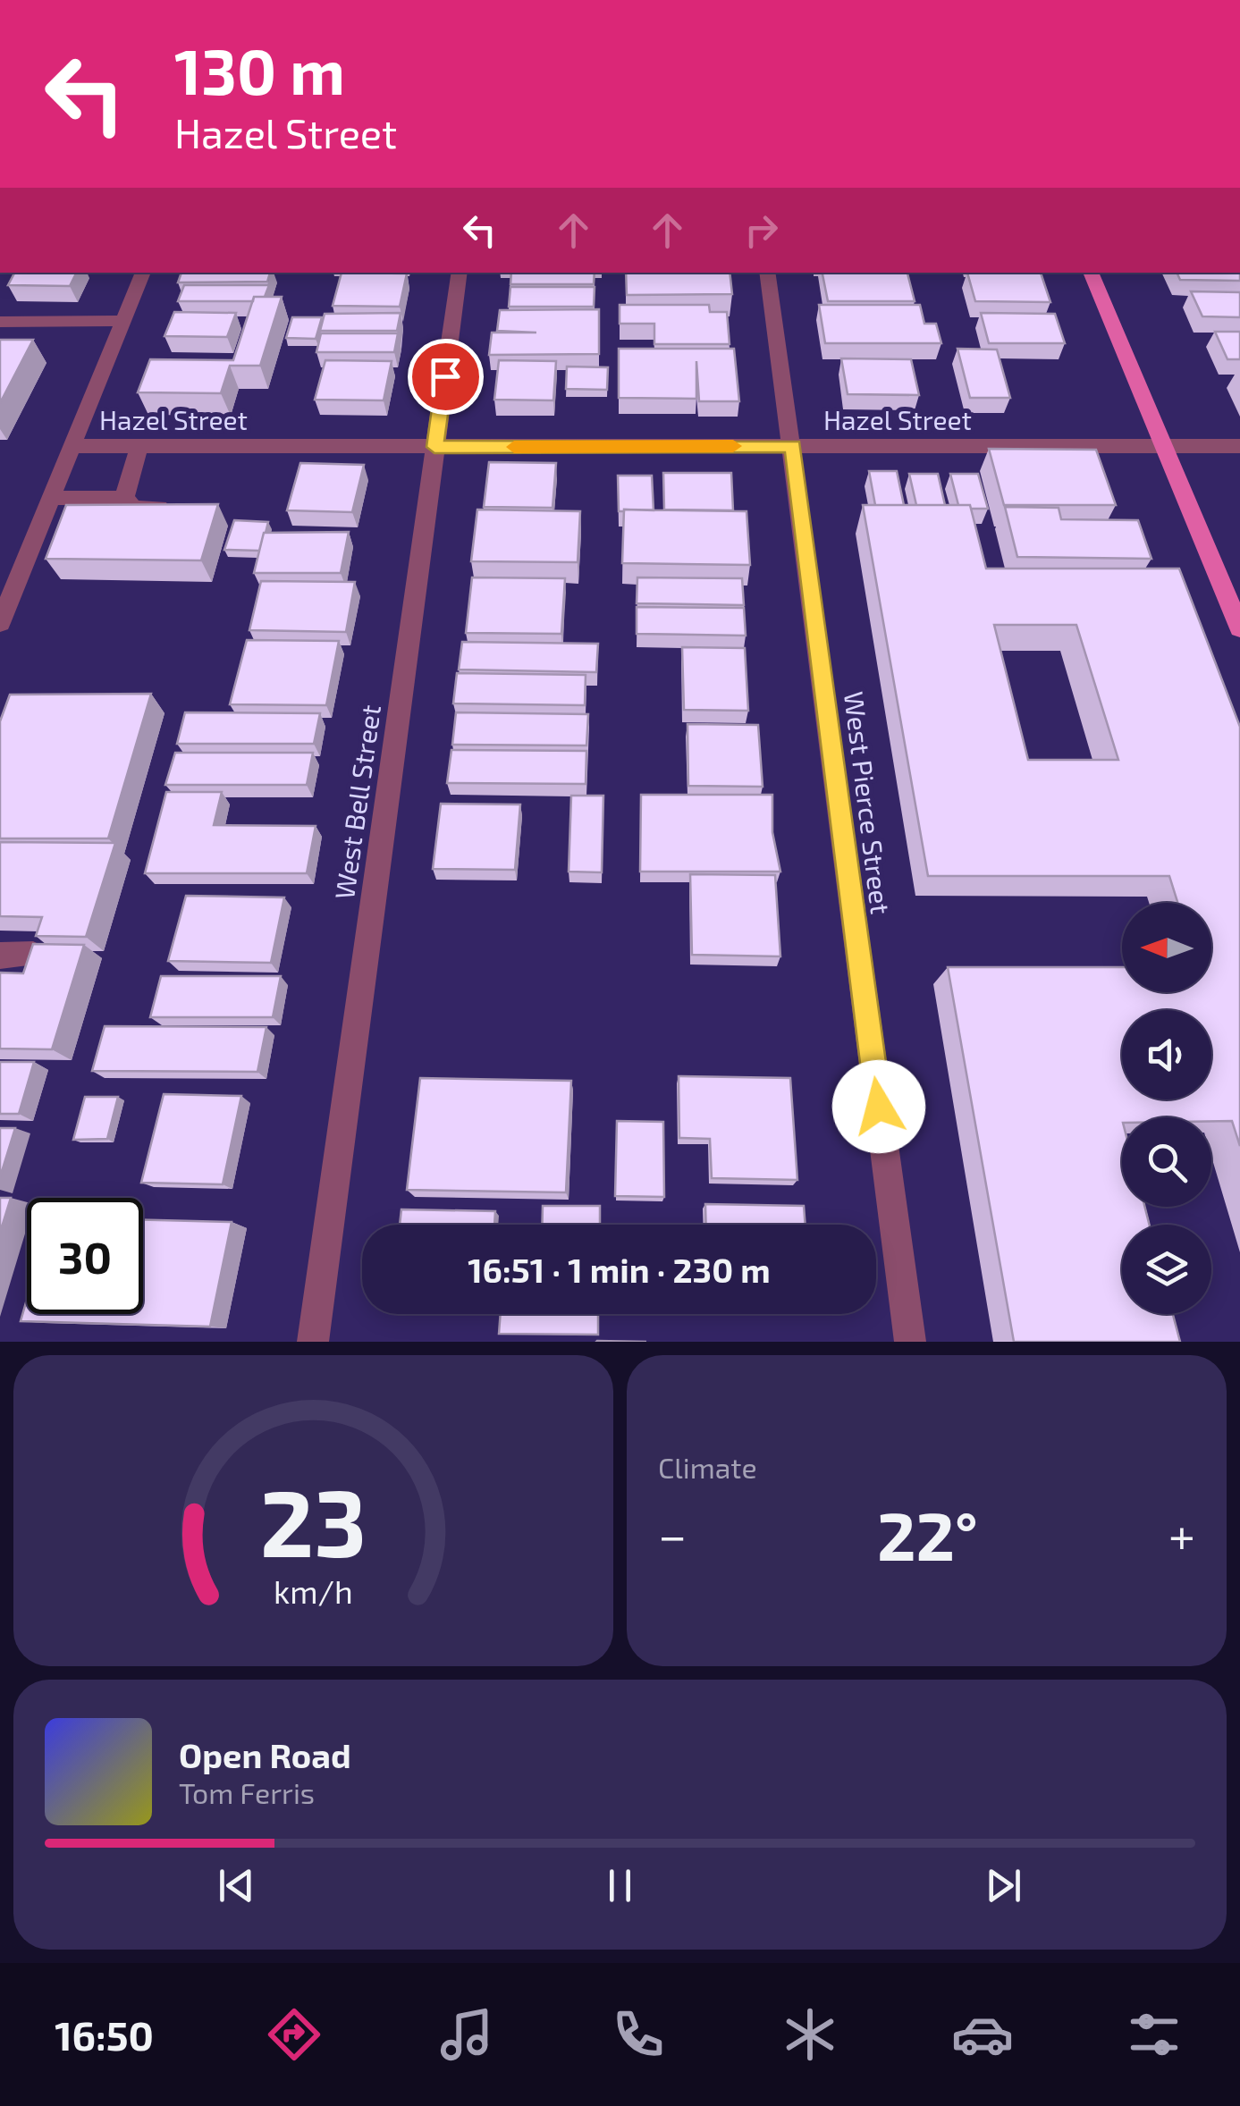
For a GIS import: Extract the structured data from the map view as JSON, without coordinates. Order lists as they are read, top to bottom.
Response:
{
  "streets": {
    "street": ["Hazel Street", "West Bell Street", "West Pierce Street"]
  },
  "crossings": [
    ["Hazel Street", "West Bell Street"],
    ["Hazel Street", "West Pierce Street"]
  ],
  "north": "left",
  "page": {
    "turn": ["130 m", "Hazel Street"],
    "limit": "30",
    "trip": "16:51 · 1 min · 230 m",
    "tile": "Climate",
    "heat": ["−", "22°", "+"],
    "song": ["Open Road", "Tom Ferris"],
    "tabs": "16:50",
    "gauge": ["23", "km/h"]
  }
}
